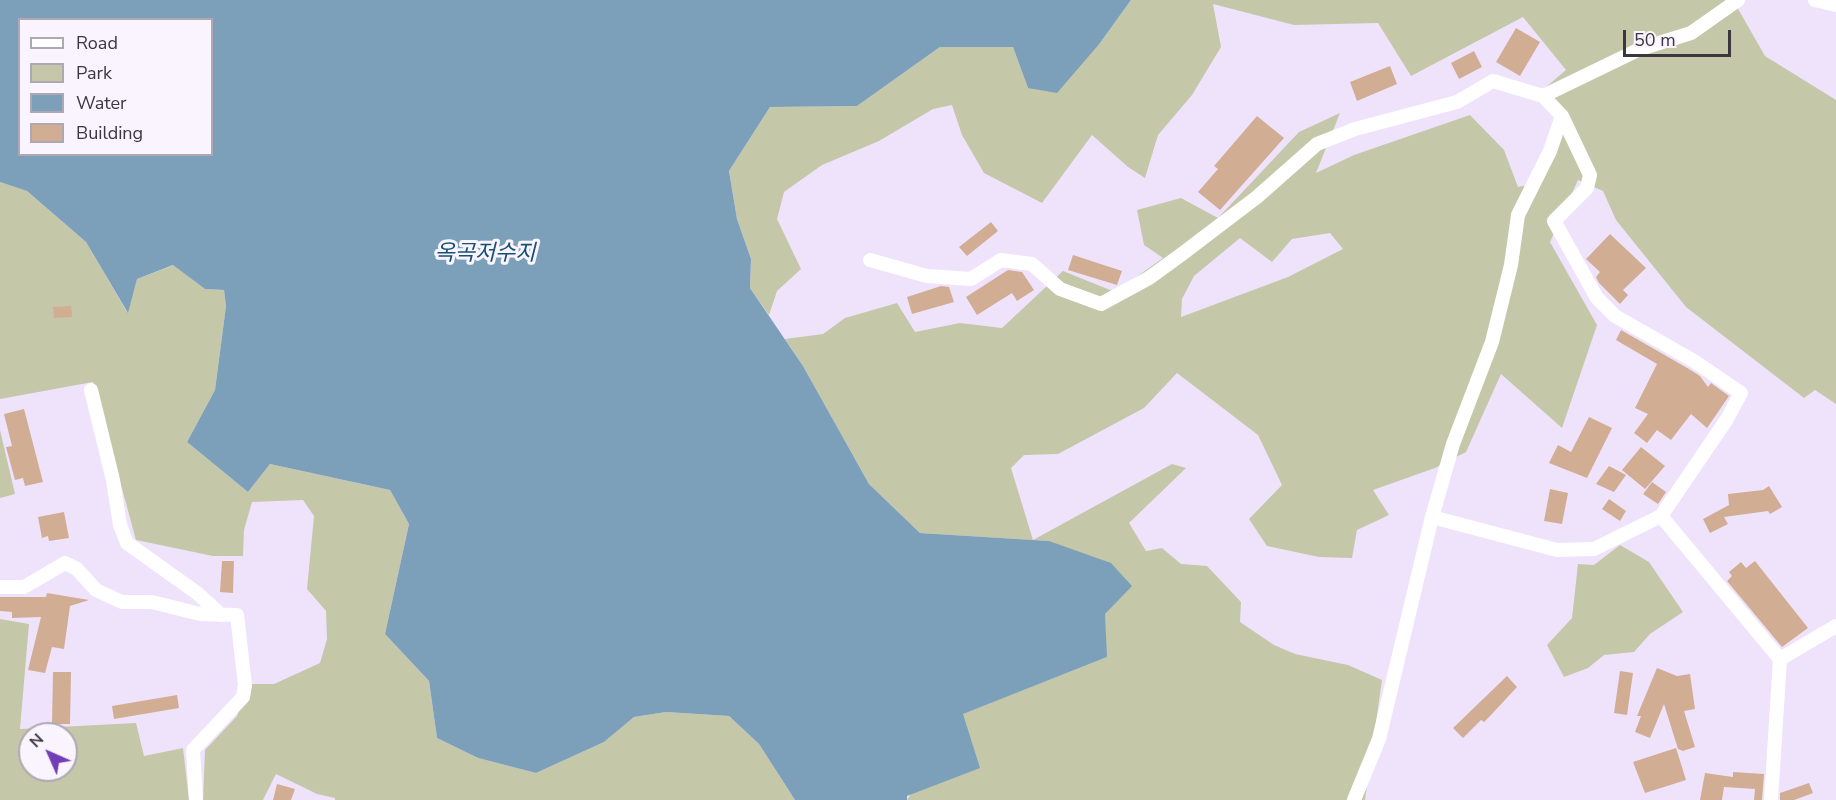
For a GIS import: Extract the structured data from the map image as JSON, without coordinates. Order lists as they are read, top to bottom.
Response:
{
  "water": ["옥곡저수지"],
  "legend": [
    "Road",
    "Park",
    "Water",
    "Building"
  ],
  "scale_bar": "50 m",
  "north": "top left"
}
